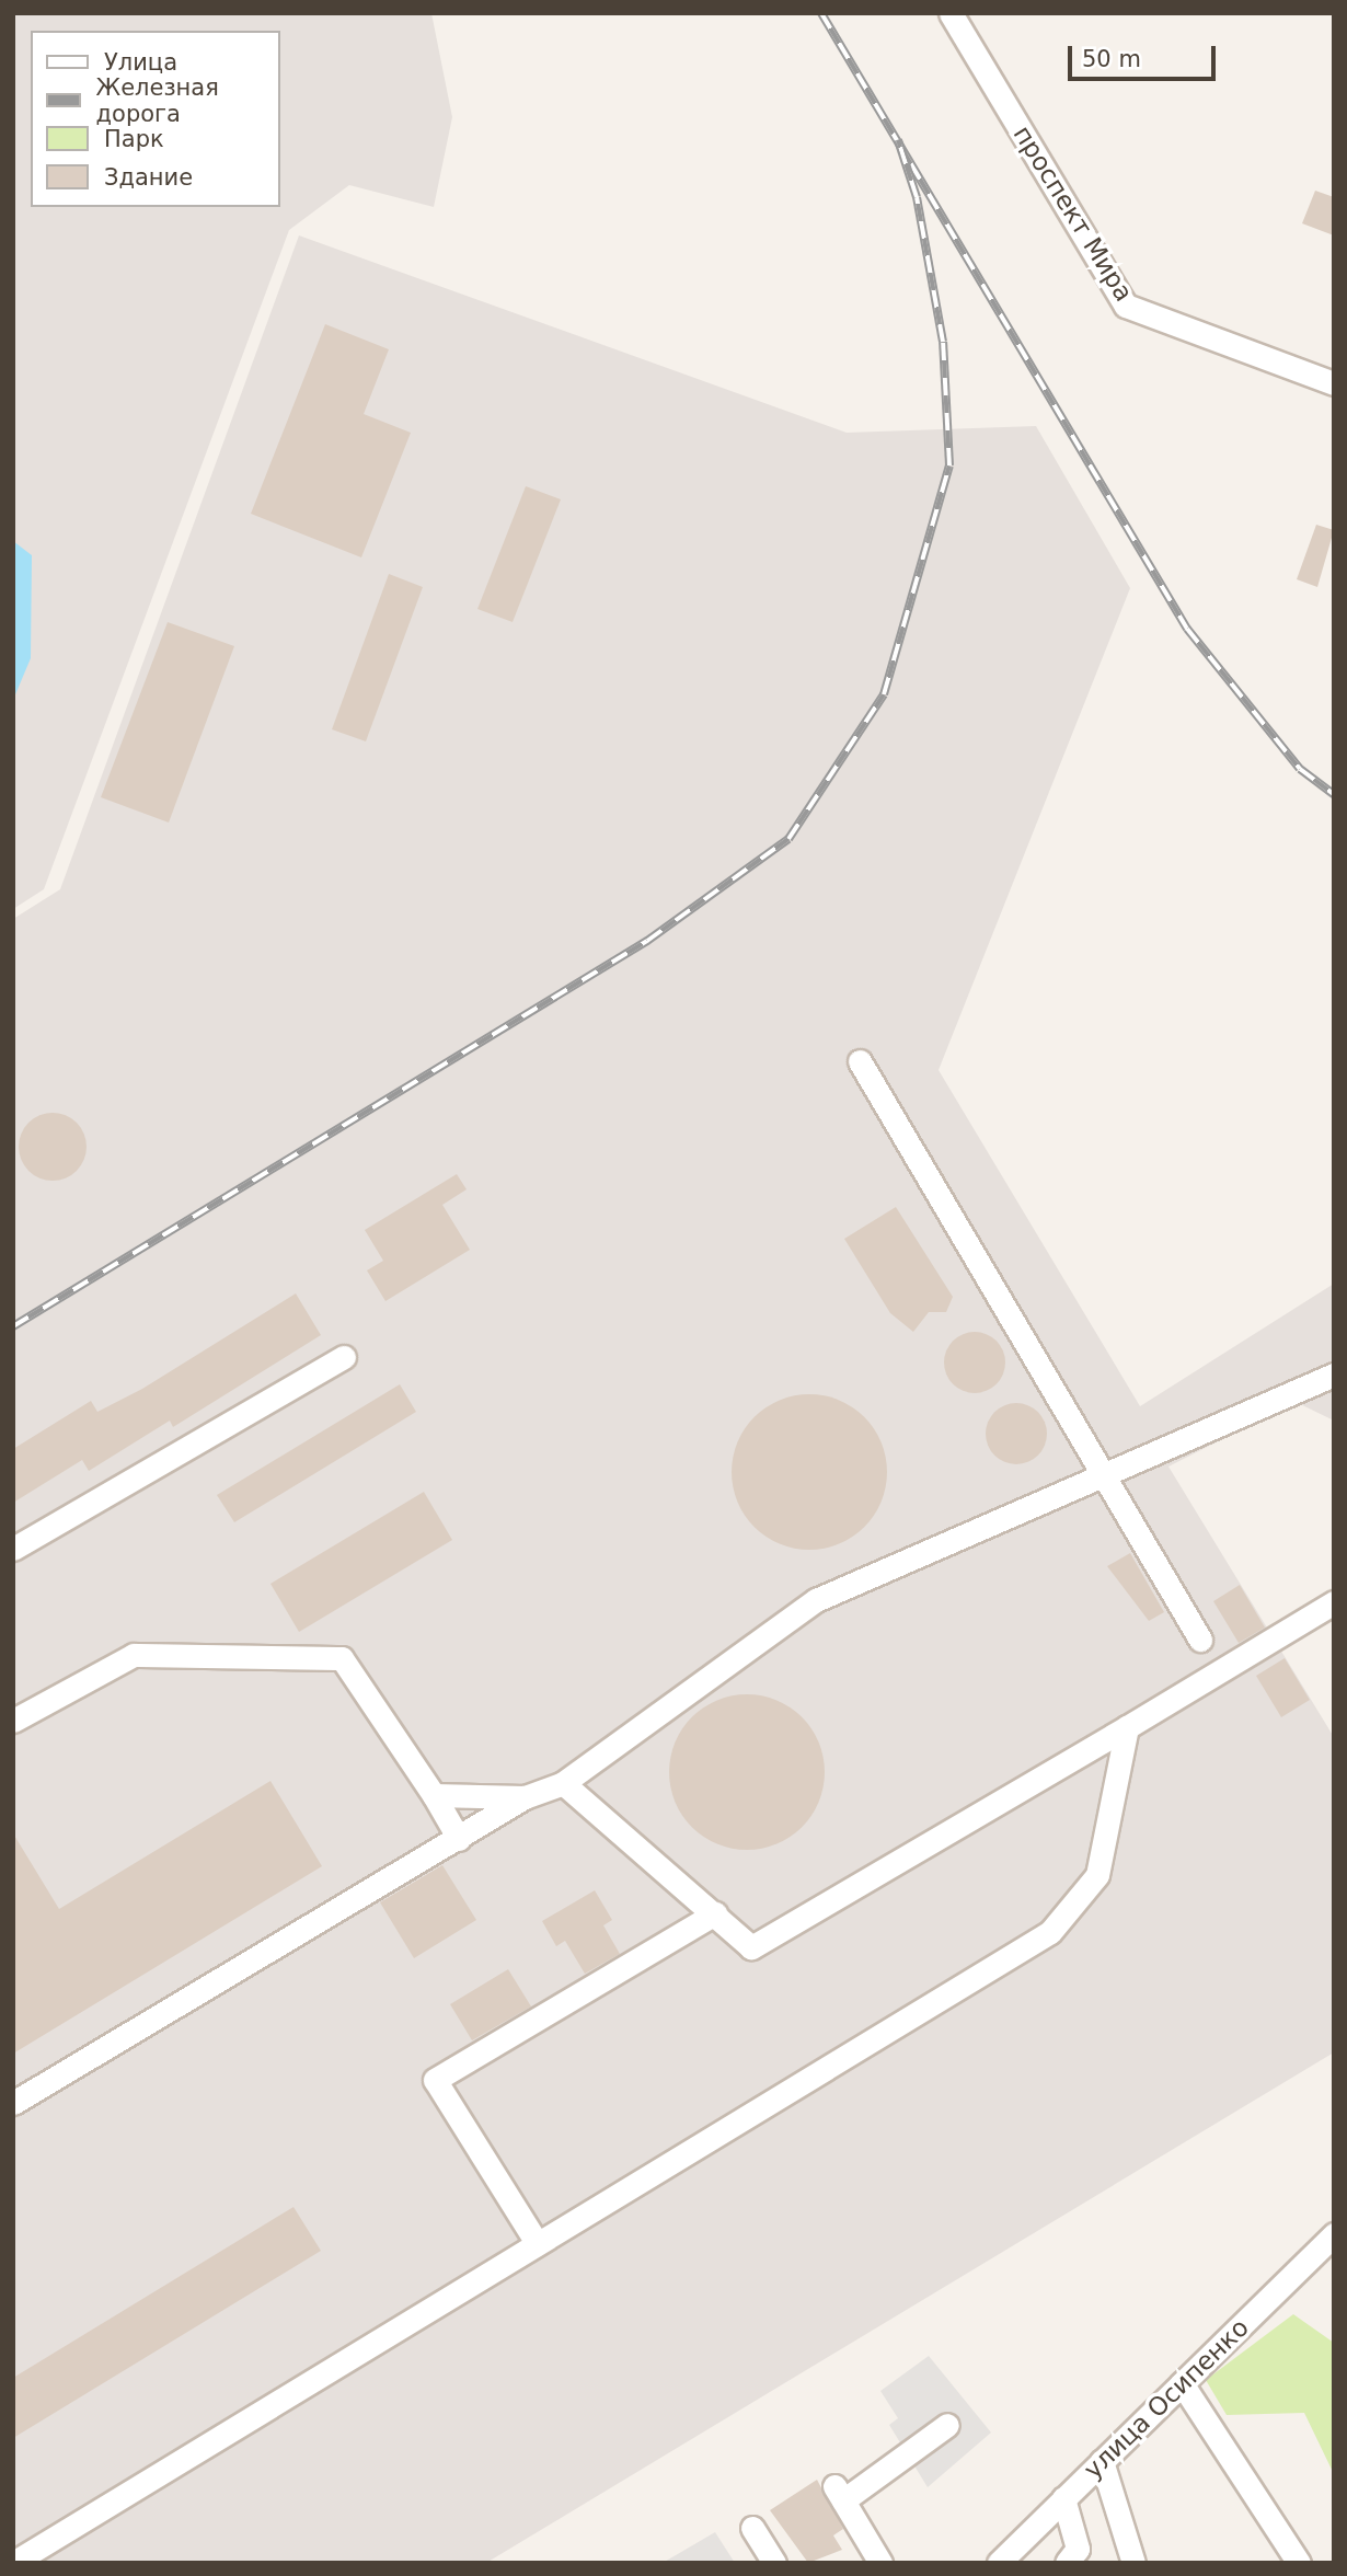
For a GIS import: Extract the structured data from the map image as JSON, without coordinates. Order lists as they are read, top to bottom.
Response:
{
  "streets": {
    "street": ["проспект Мира", "улица Осипенко"]
  },
  "legend": [
    "Улица",
    "Железная дорога",
    "Парк",
    "Здание"
  ],
  "scale_bar": "50 m"
}
